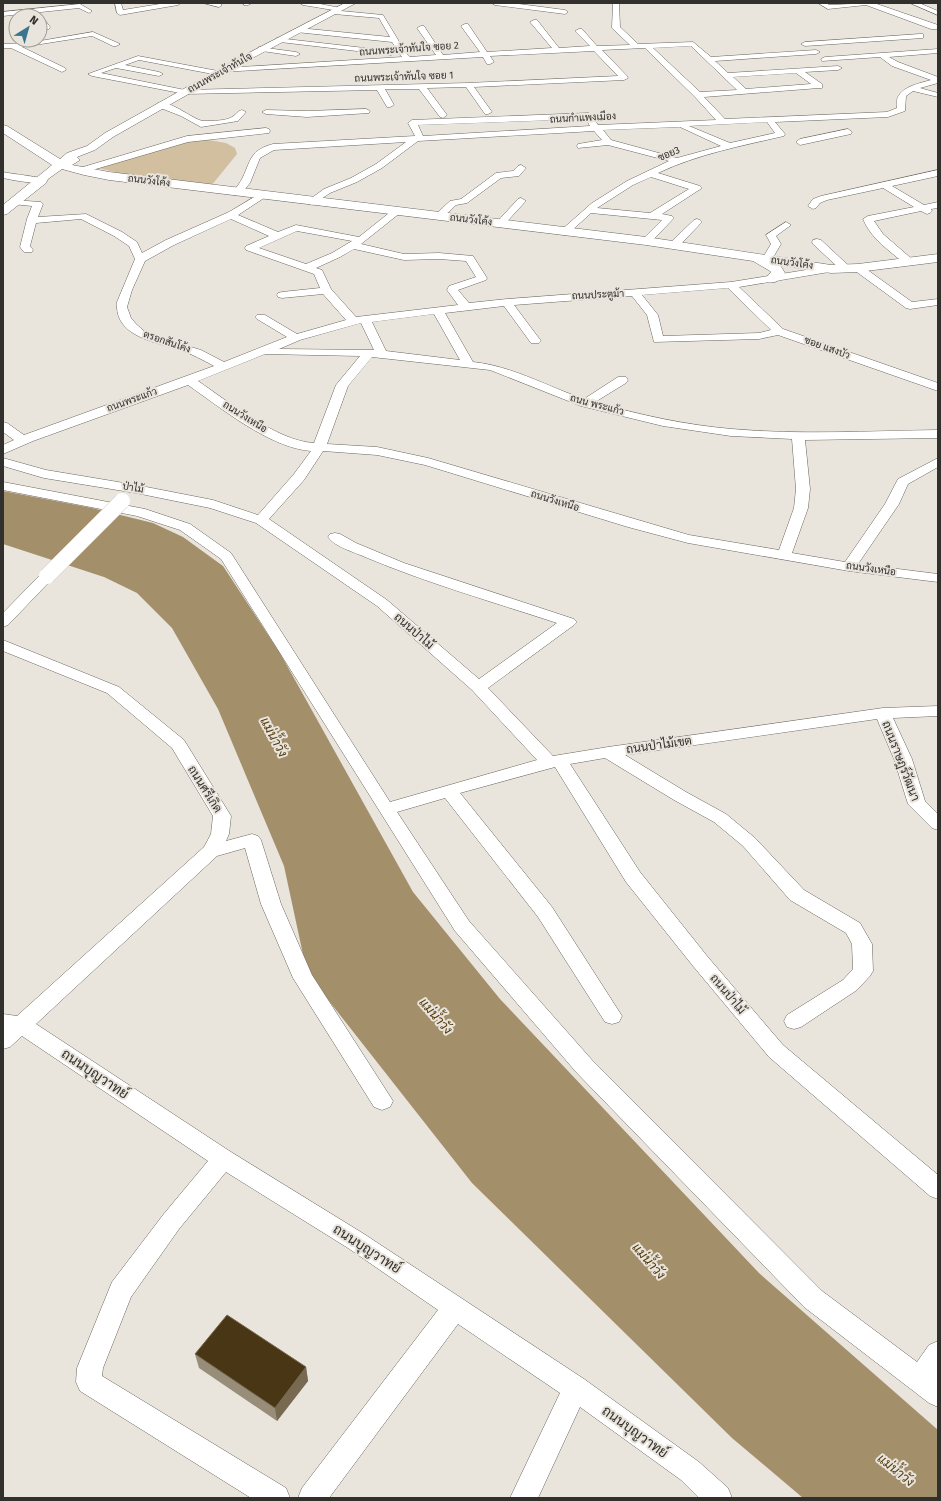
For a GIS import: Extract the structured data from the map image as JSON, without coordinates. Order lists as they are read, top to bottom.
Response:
{
  "streets": {
    "main road": ["ถนนพระเจ้าทันใจ", "ถนนวังโค้ง", "ถนนประตูม้า"],
    "street": [
      "ถนนพระเจ้าทันใจ ซอย 2",
      "ถนนพระเจ้าทันใจ ซอย 1",
      "ถนนกำแพงเมือง",
      "ซอย3",
      "ตรอกสันโค้ง",
      "ซอย แสงบัว",
      "ถนนพระแก้ว",
      "ถนน พระแก้ว",
      "ถนนวังเหนือ",
      "ป่าไม้",
      "ถนนป่าไม้",
      "ถนนป่าไม้เขต",
      "ถนนราษฎร์วัฒนา",
      "ถนนศรีเกิด",
      "ถนนบุญวาทย์"
    ]
  },
  "crossings": [
    ["ถนนพระเจ้าทันใจ ซอย 2", "ถนนพระเจ้าทันใจ"],
    ["ถนนพระเจ้าทันใจ ซอย 2", "ถนนพระเจ้าทันใจ ซอย 1"],
    ["ถนนพระเจ้าทันใจ", "ถนนพระเจ้าทันใจ ซอย 1"],
    ["ถนนพระเจ้าทันใจ", "ถนนวังโค้ง"],
    ["ถนนกำแพงเมือง", "ซอย3"],
    ["ถนนกำแพงเมือง", "ถนนวังโค้ง"],
    ["ซอย3", "ถนนวังโค้ง"],
    ["ถนนวังโค้ง", "ถนนประตูม้า"],
    ["ถนนประตูม้า", "ซอย แสงบัว"],
    ["ถนนประตูม้า", "ถนนพระแก้ว"],
    ["ถนนประตูม้า", "ถนน พระแก้ว"],
    ["ตรอกสันโค้ง", "ถนนพระแก้ว"],
    ["ถนนพระแก้ว", "ถนน พระแก้ว"],
    ["ถนนพระแก้ว", "ถนนวังเหนือ"],
    ["ป่าไม้", "ถนนป่าไม้"],
    ["ถนนป่าไม้", "ถนนป่าไม้เขต"],
    ["ถนนป่าไม้เขต", "ถนนราษฎร์วัฒนา"],
    ["ถนนศรีเกิด", "ถนนบุญวาทย์"]
  ],
  "water": ["แม่น้ำวัง"],
  "north": "top right"
}
